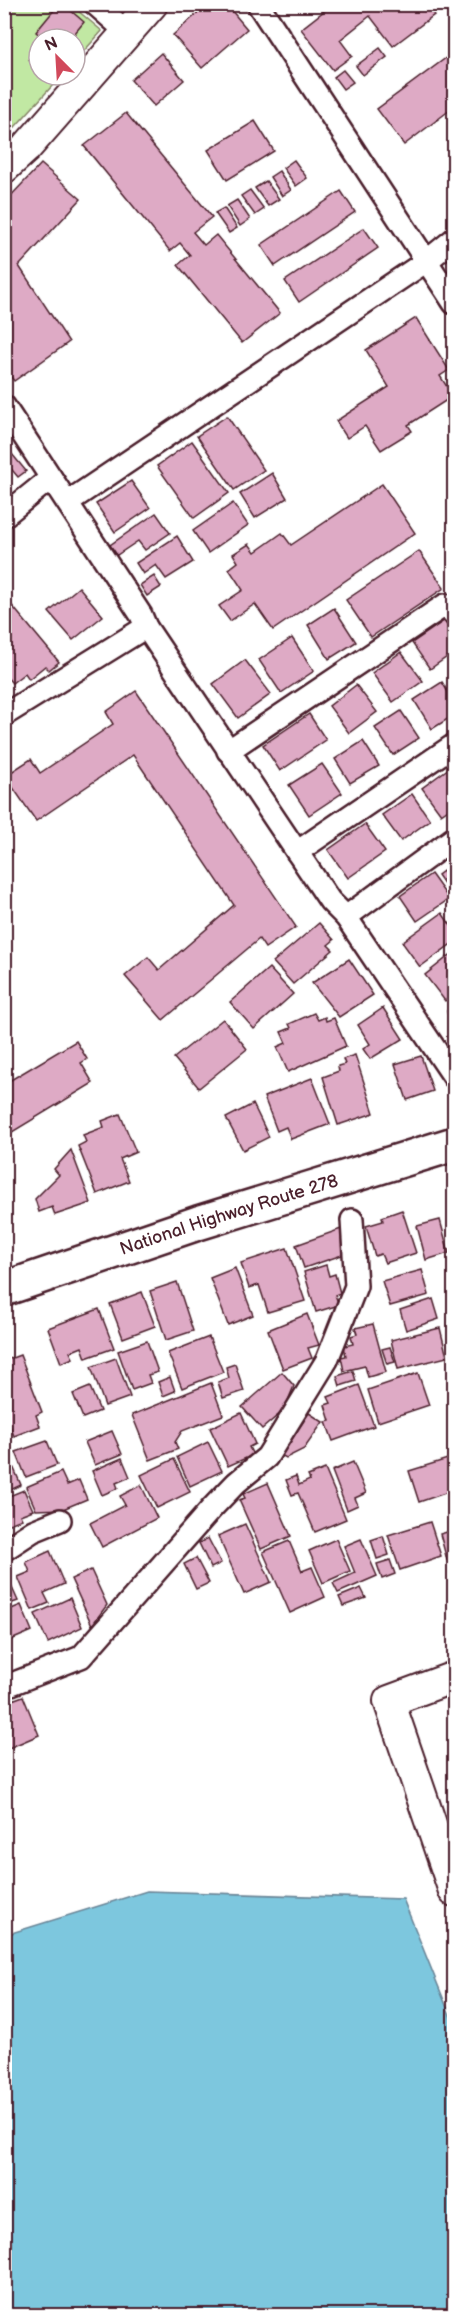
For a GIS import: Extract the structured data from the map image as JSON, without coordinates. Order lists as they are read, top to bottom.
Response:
{
  "streets": {
    "highway": ["National Highway Route 278"]
  },
  "north": "top left"
}
